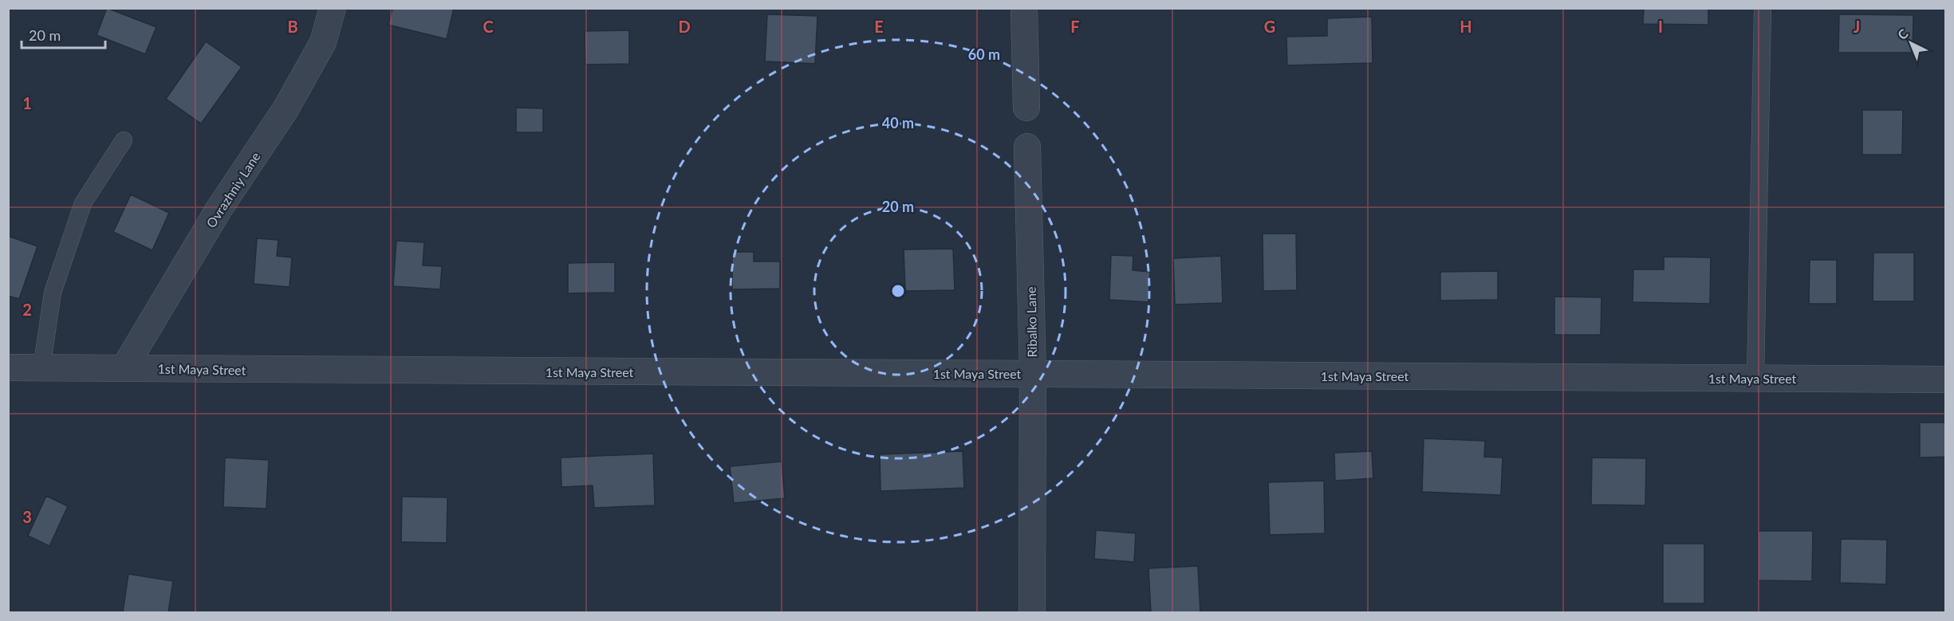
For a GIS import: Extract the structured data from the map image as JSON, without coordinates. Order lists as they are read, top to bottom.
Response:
{
  "streets": {
    "street": ["Ovrazhniy Lane", "Ribalko Lane", "1st Maya Street"]
  },
  "crossings": [
    ["Ovrazhniy Lane", "1st Maya Street"],
    ["Ribalko Lane", "1st Maya Street"]
  ],
  "scale_bar": "20 m",
  "north": "top left",
  "grid": {
    "columns": [
      "B",
      "C",
      "D",
      "E",
      "F",
      "G",
      "H",
      "I",
      "J"
    ],
    "rows": ["1", "2", "3"]
  },
  "rings": ["60 m", "40 m", "20 m"]
}
